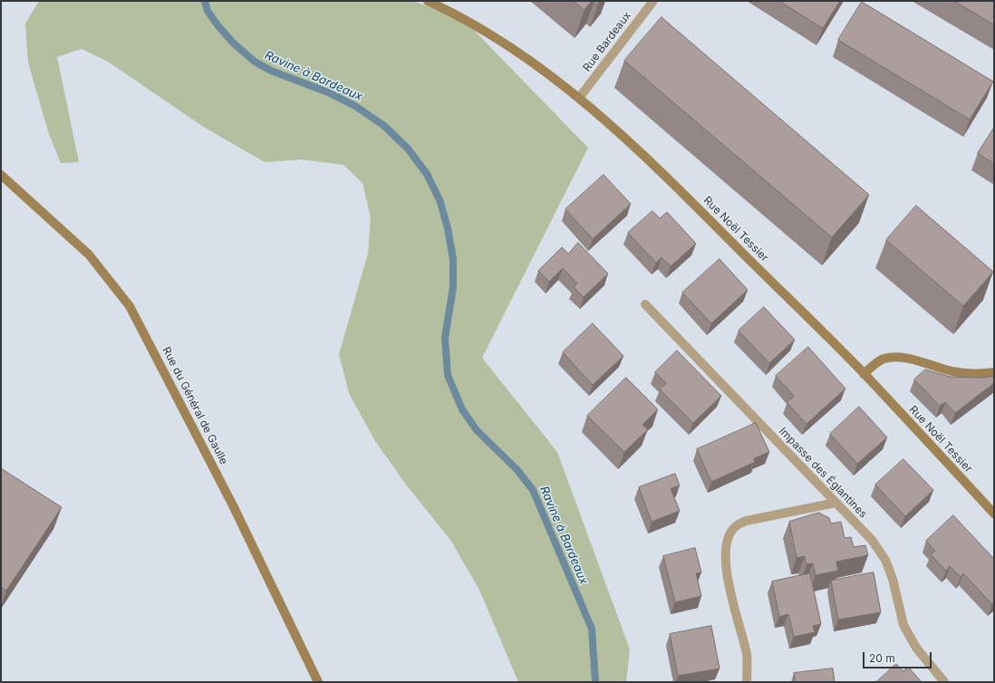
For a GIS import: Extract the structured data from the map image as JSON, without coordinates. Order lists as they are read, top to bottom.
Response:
{
  "streets": {
    "street": [
      "Rue Bardeaux",
      "Rue Noël Tessier",
      "Rue du Général de Gaulle",
      "Impasse des Églantines"
    ]
  },
  "crossings": [
    ["Rue Bardeaux", "Rue Noël Tessier"]
  ],
  "water": ["Ravine à Bardeaux"],
  "scale_bar": "20 m"
}
